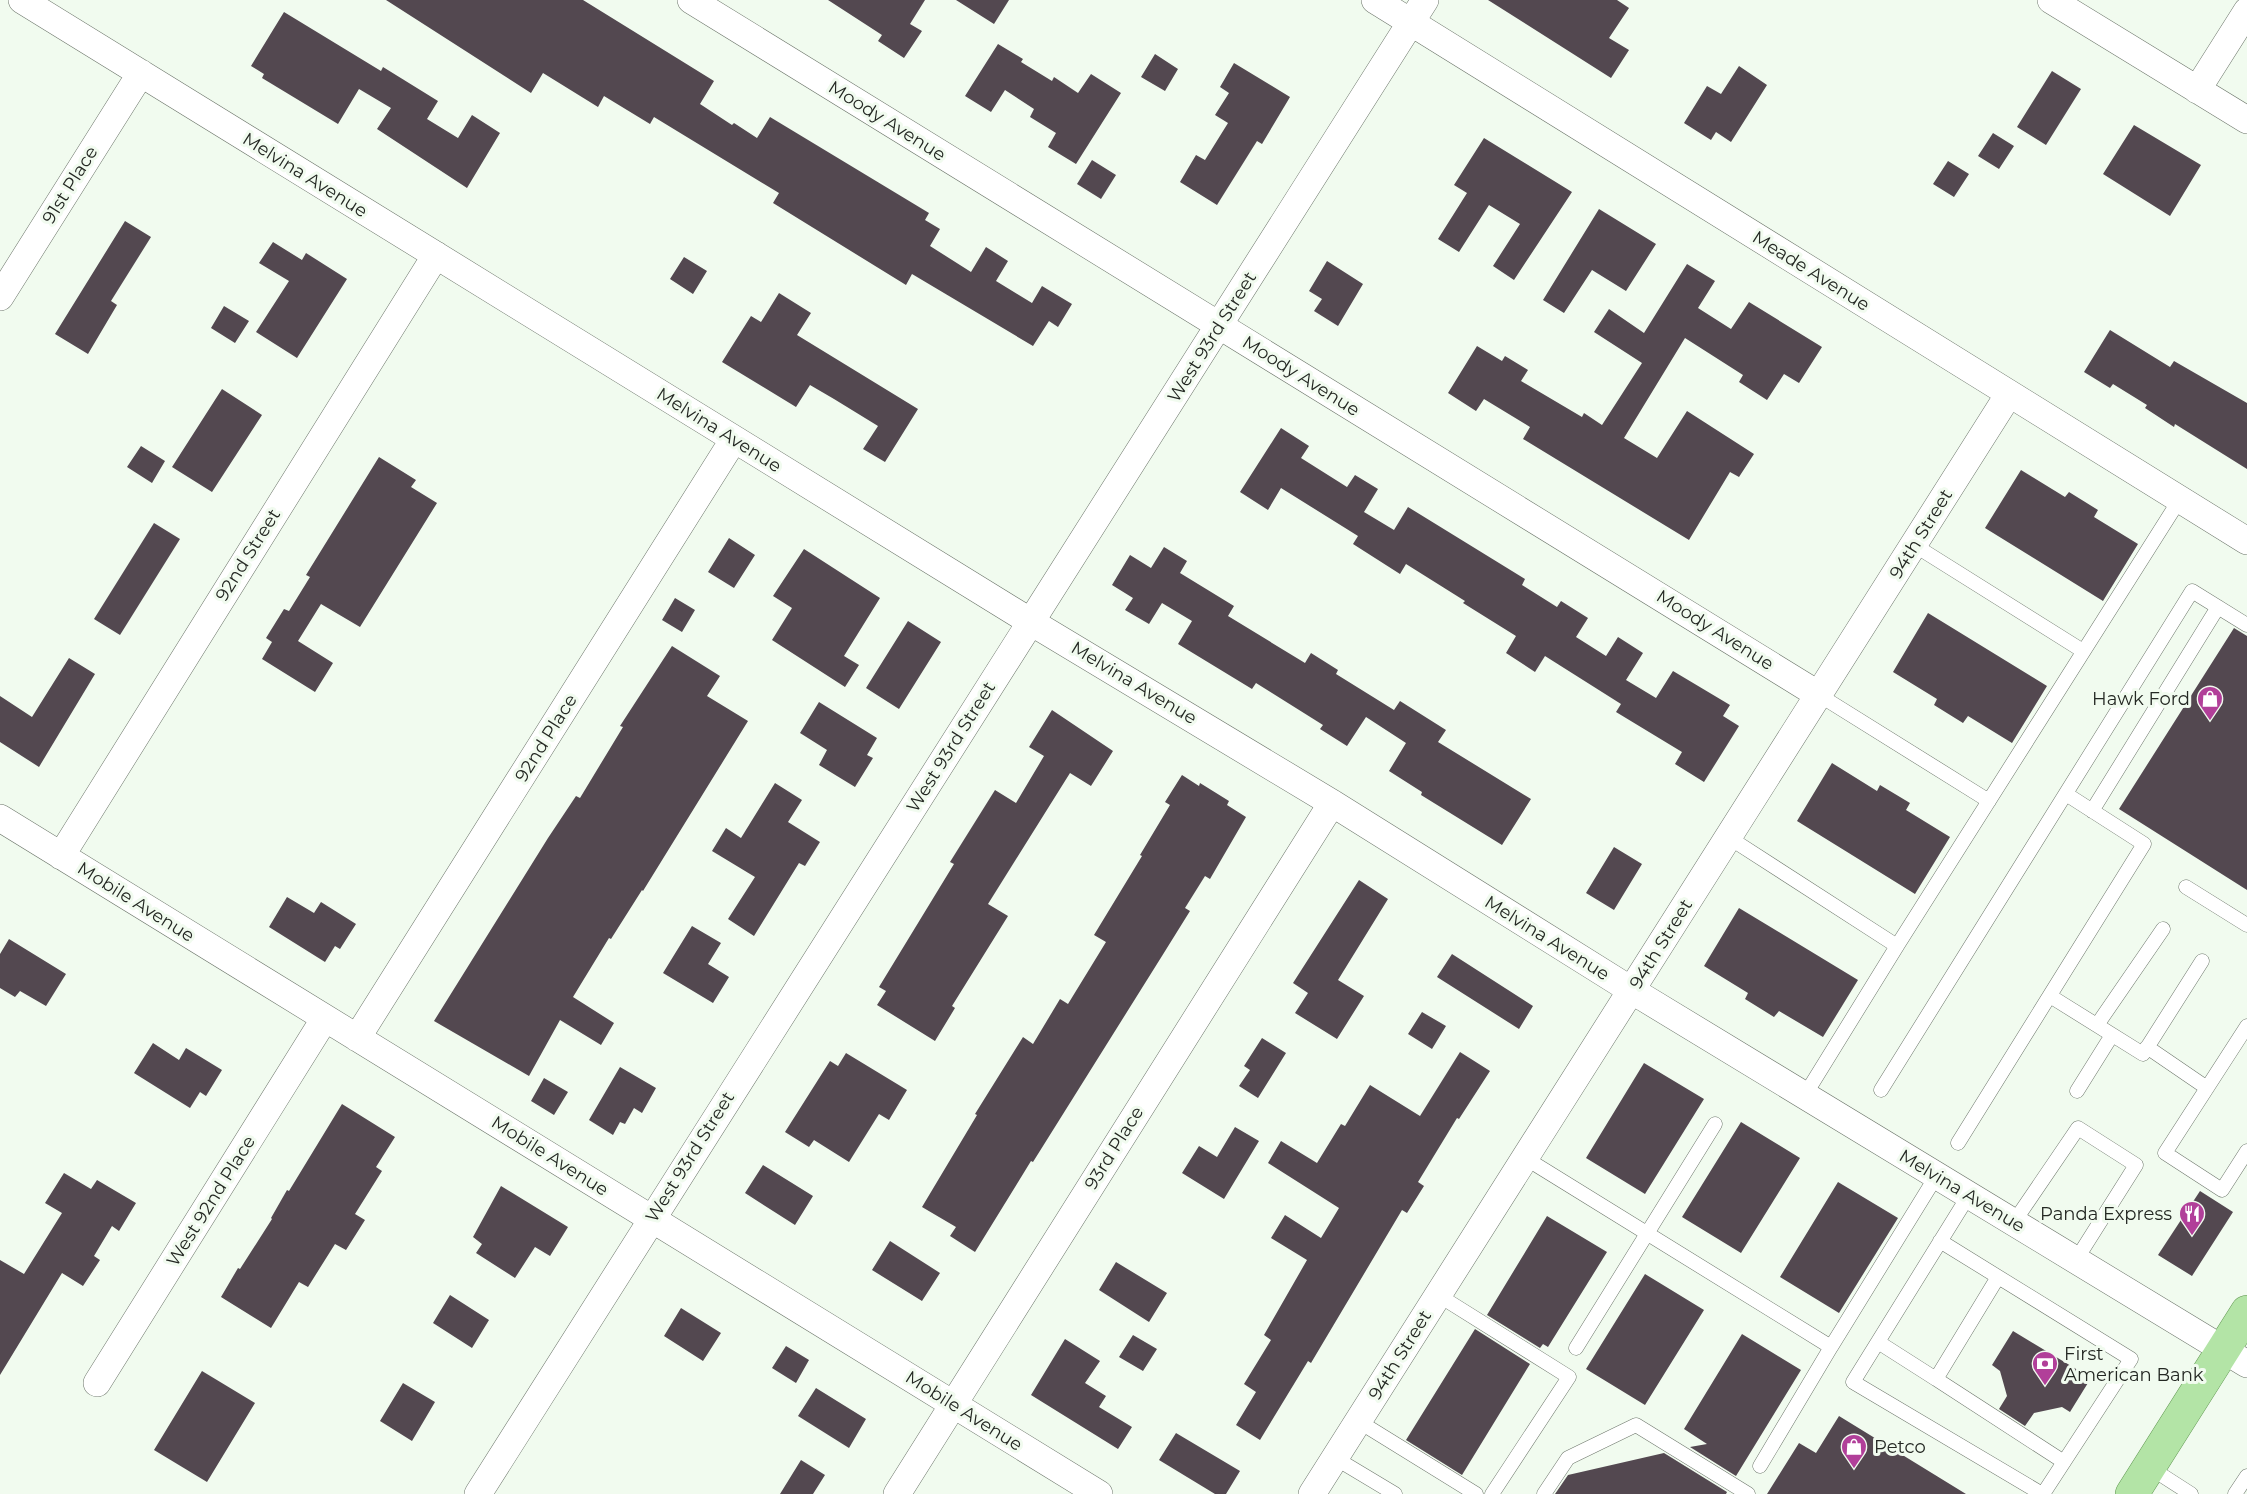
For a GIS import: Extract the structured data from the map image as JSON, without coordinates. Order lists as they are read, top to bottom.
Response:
{
  "streets": {
    "street": [
      "Moody Avenue",
      "Melvina Avenue",
      "91st Place",
      "Meade Avenue",
      "West 93rd Street",
      "94th Street",
      "92nd Street",
      "92nd Place",
      "Mobile Avenue",
      "93rd Place",
      "West 92nd Place"
    ]
  },
  "crossings": [
    ["Moody Avenue", "West 93rd Street"],
    ["Moody Avenue", "94th Street"],
    ["Melvina Avenue", "91st Place"],
    ["Melvina Avenue", "West 93rd Street"],
    ["Melvina Avenue", "94th Street"],
    ["Melvina Avenue", "92nd Street"],
    ["Melvina Avenue", "92nd Place"],
    ["Melvina Avenue", "93rd Place"],
    ["Meade Avenue", "West 93rd Street"],
    ["Meade Avenue", "94th Street"],
    ["West 93rd Street", "Mobile Avenue"],
    ["92nd Street", "Mobile Avenue"],
    ["92nd Place", "Mobile Avenue"],
    ["Mobile Avenue", "93rd Place"],
    ["Mobile Avenue", "West 92nd Place"]
  ],
  "places": {
    "shop": ["Hawk Ford", "Petco"],
    "restaurant": ["Panda Express"],
    "bank": ["First American Bank"]
  }
}
